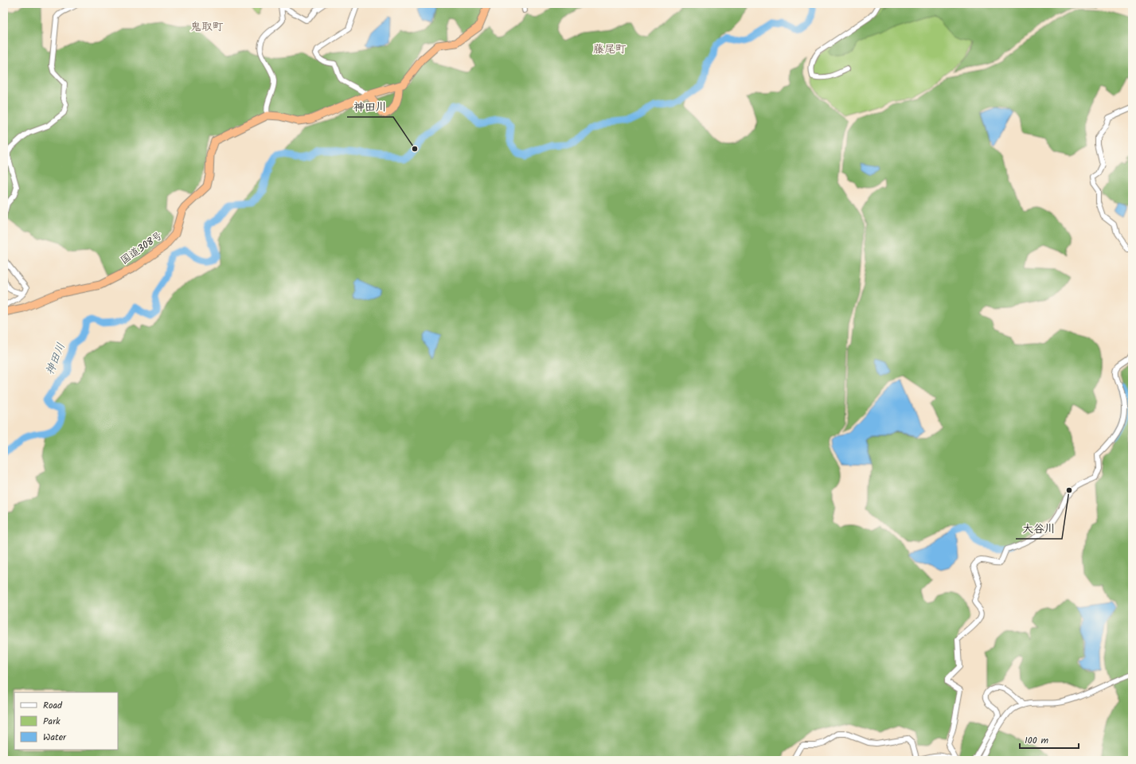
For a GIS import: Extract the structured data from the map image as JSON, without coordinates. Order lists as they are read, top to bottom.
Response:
{
  "streets": {
    "highway": ["国道308号"]
  },
  "districts": ["鬼取町", "藤尾町"],
  "water": ["神田川"],
  "places": ["神田川", "大谷川"],
  "legend": ["Road", "Park", "Water"],
  "scale_bar": "100 m"
}
